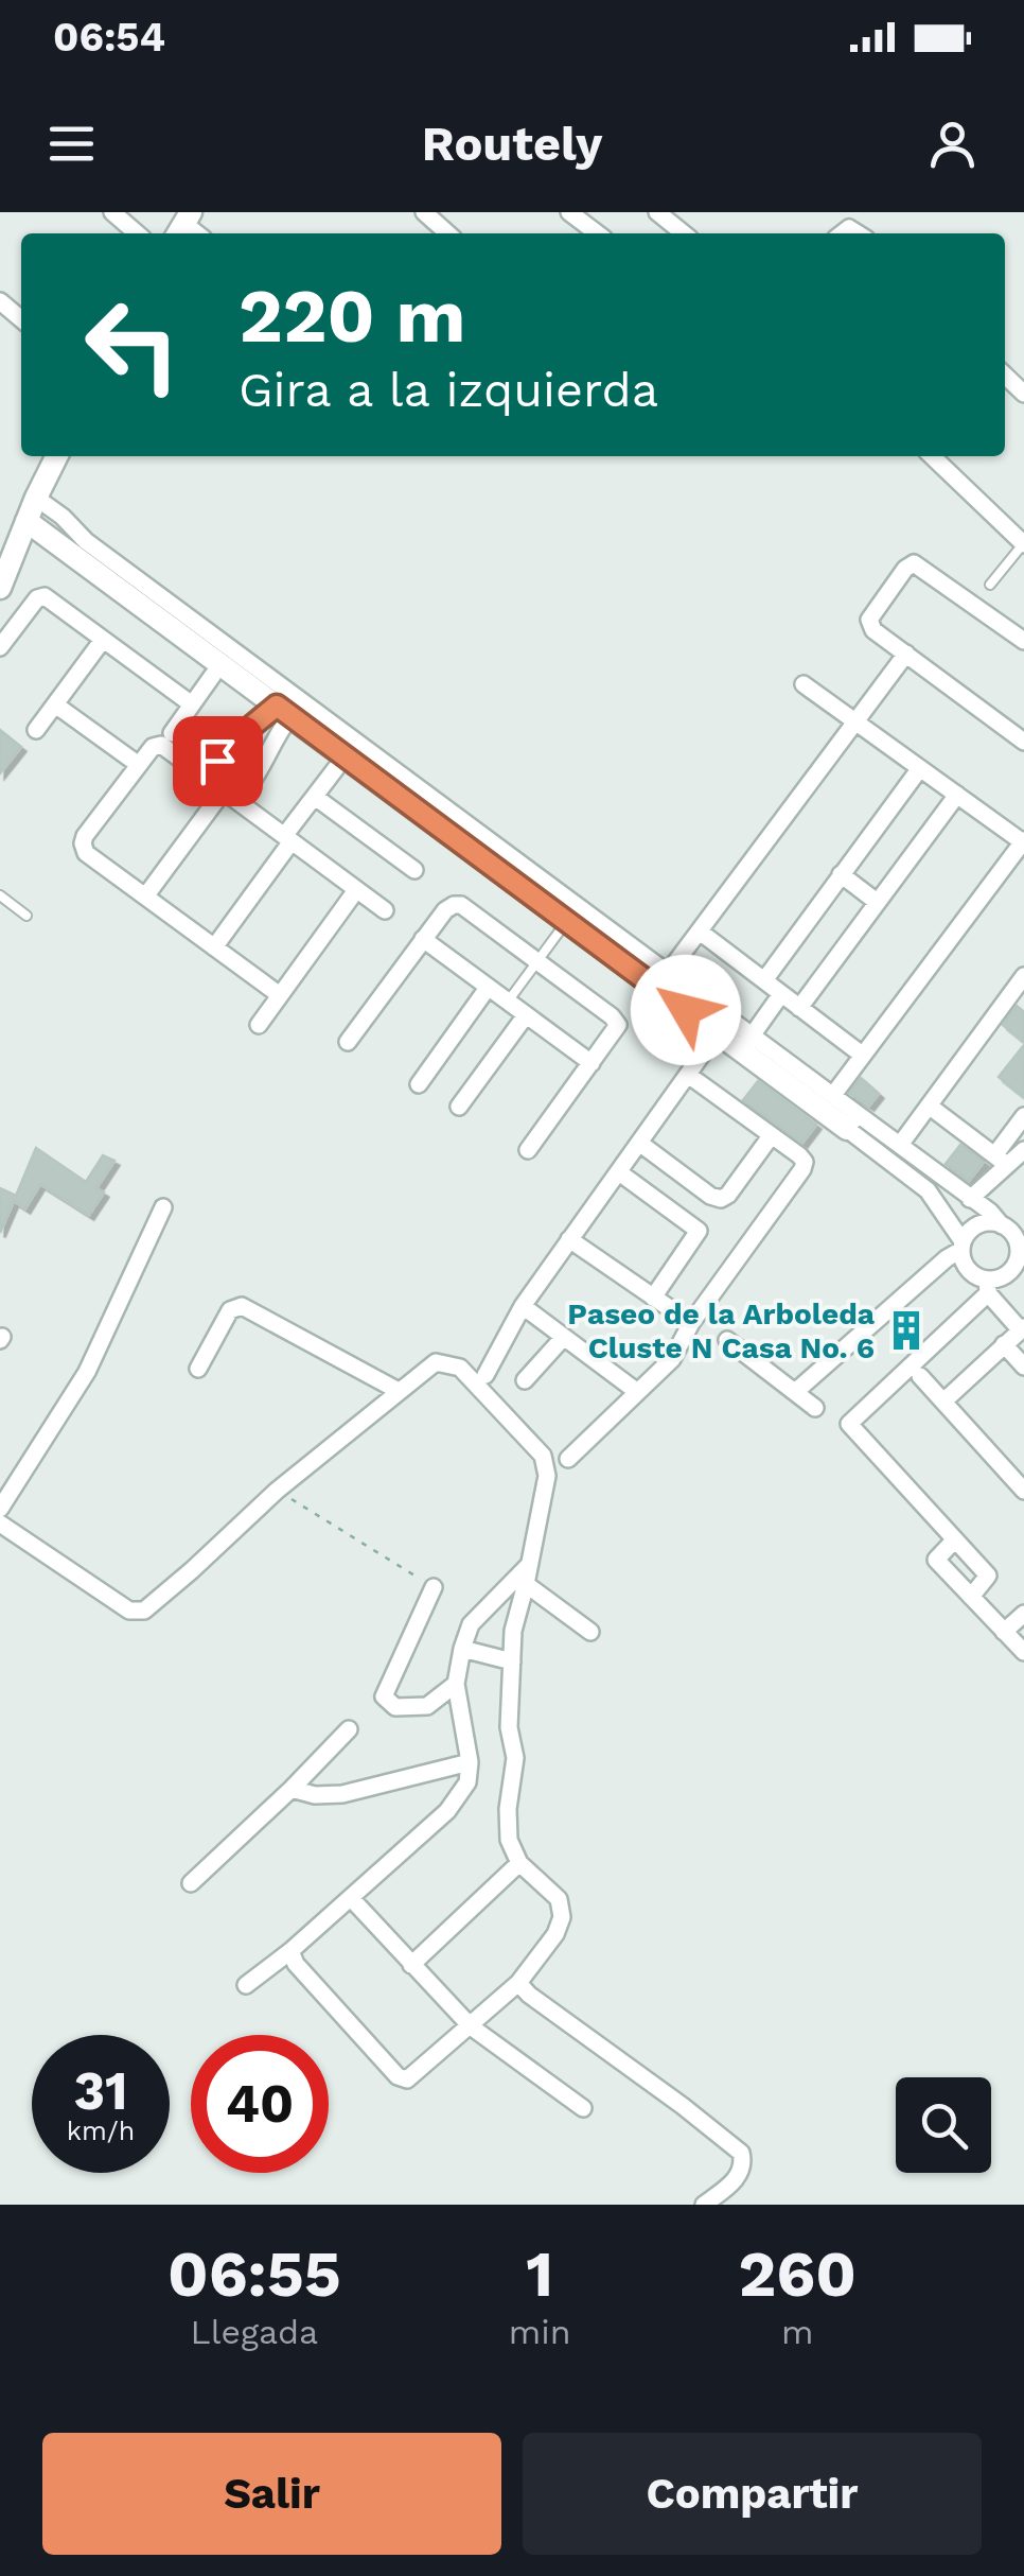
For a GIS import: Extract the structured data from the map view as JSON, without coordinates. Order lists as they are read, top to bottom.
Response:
{
  "places": {
    "building": ["Paseo de la Arboleda Cluste N Casa No. 6"]
  },
  "page": {
    "status": "06:54",
    "header": "Routely",
    "turn": ["220 m", "Gira a la izquierda"],
    "speed": "31 km/h",
    "limit": "40",
    "eta": [
      "06:55",
      "Llegada",
      "1",
      "min",
      "260",
      "m"
    ],
    "buttons": ["Salir", "Compartir"]
  }
}
